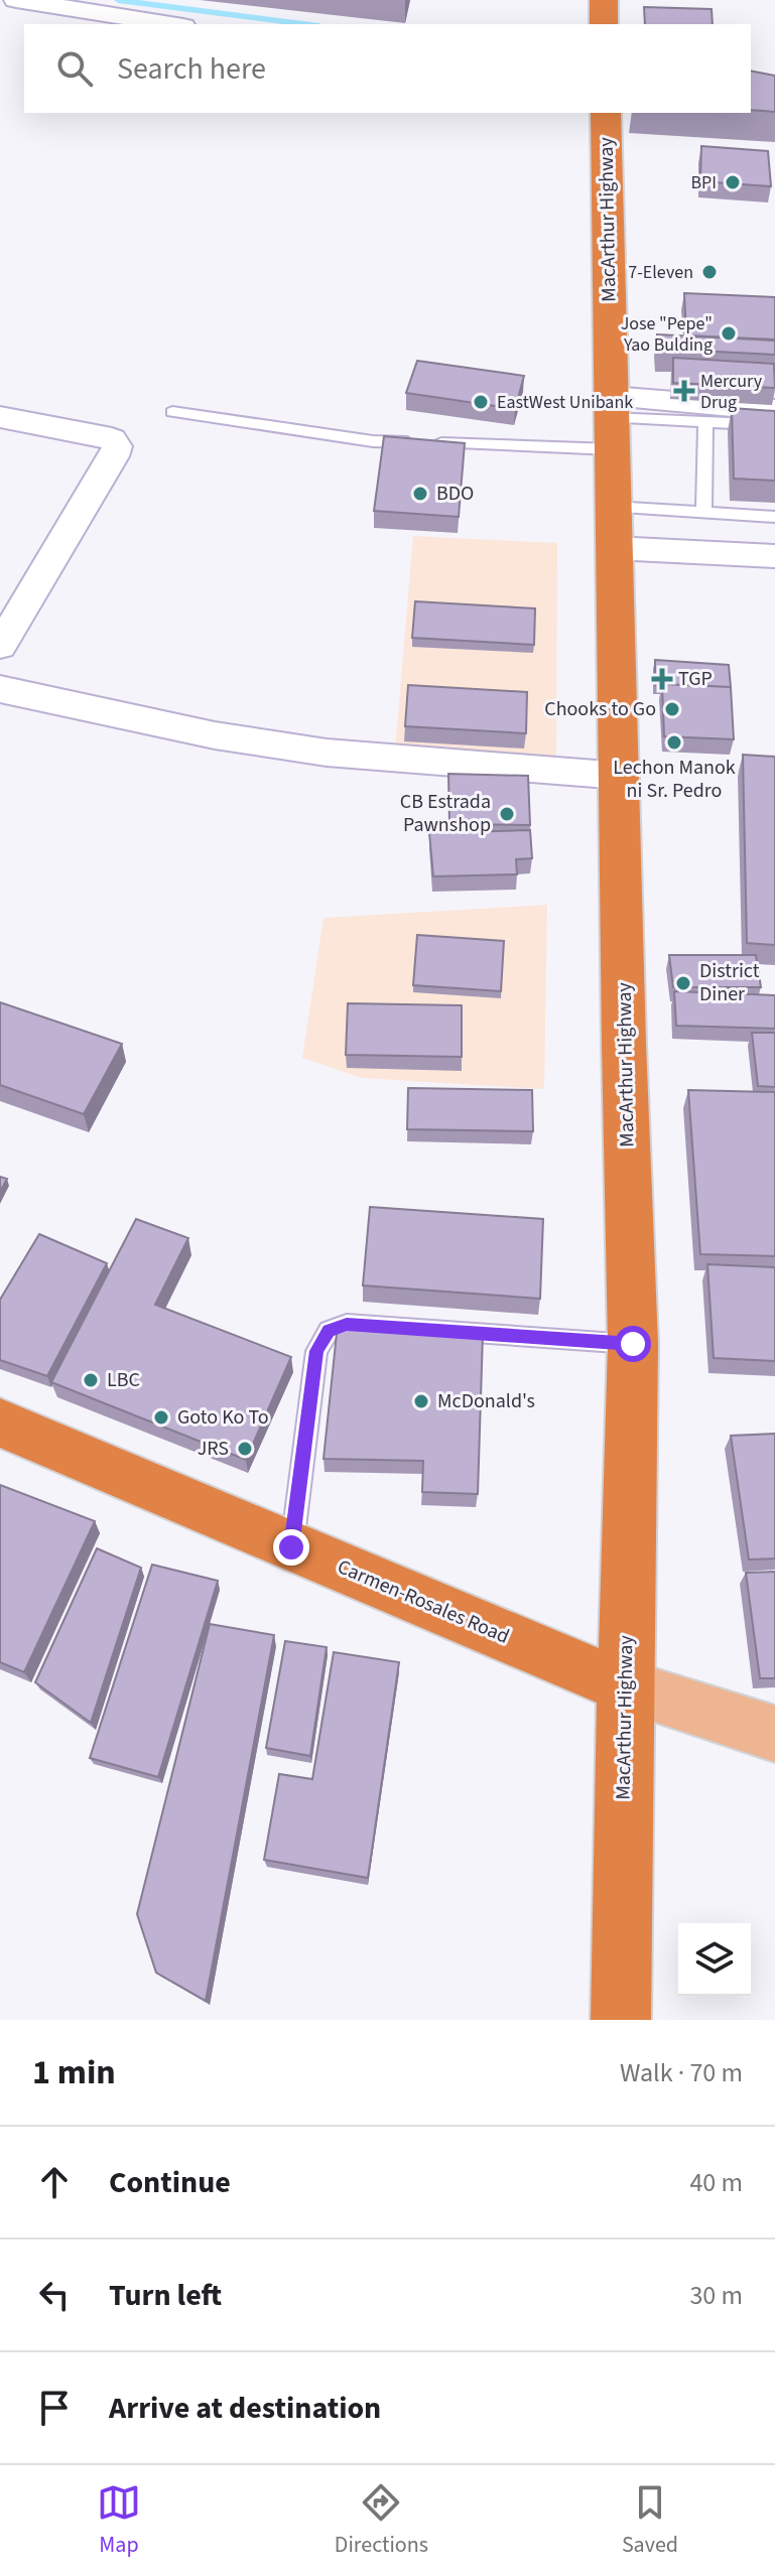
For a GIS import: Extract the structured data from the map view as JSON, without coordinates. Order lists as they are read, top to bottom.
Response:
{
  "streets": {
    "highway": ["MacArthur Highway", "Carmen-Rosales Road"]
  },
  "crossings": [
    ["MacArthur Highway", "Carmen-Rosales Road"]
  ],
  "places": {
    "other": [
      "BPI",
      "7-Eleven",
      "Jose \"Pepe\" Yao Bulding",
      "EastWest Unibank",
      "BDO",
      "Chooks to Go",
      "Lechon Manok ni Sr. Pedro",
      "CB Estrada Pawnshop",
      "District Diner",
      "LBC",
      "McDonald's",
      "Goto Ko To",
      "JRS"
    ],
    "health": ["Mercury Drug", "TGP"]
  },
  "page": {
    "search": "Search here",
    "heading": ["1 min", "Walk · 70 m"],
    "list": [
      ["Continue", "40 m"],
      ["Turn left", "30 m"],
      "Arrive at destination"
    ],
    "nav": ["Map", "Directions", "Saved"]
  }
}
